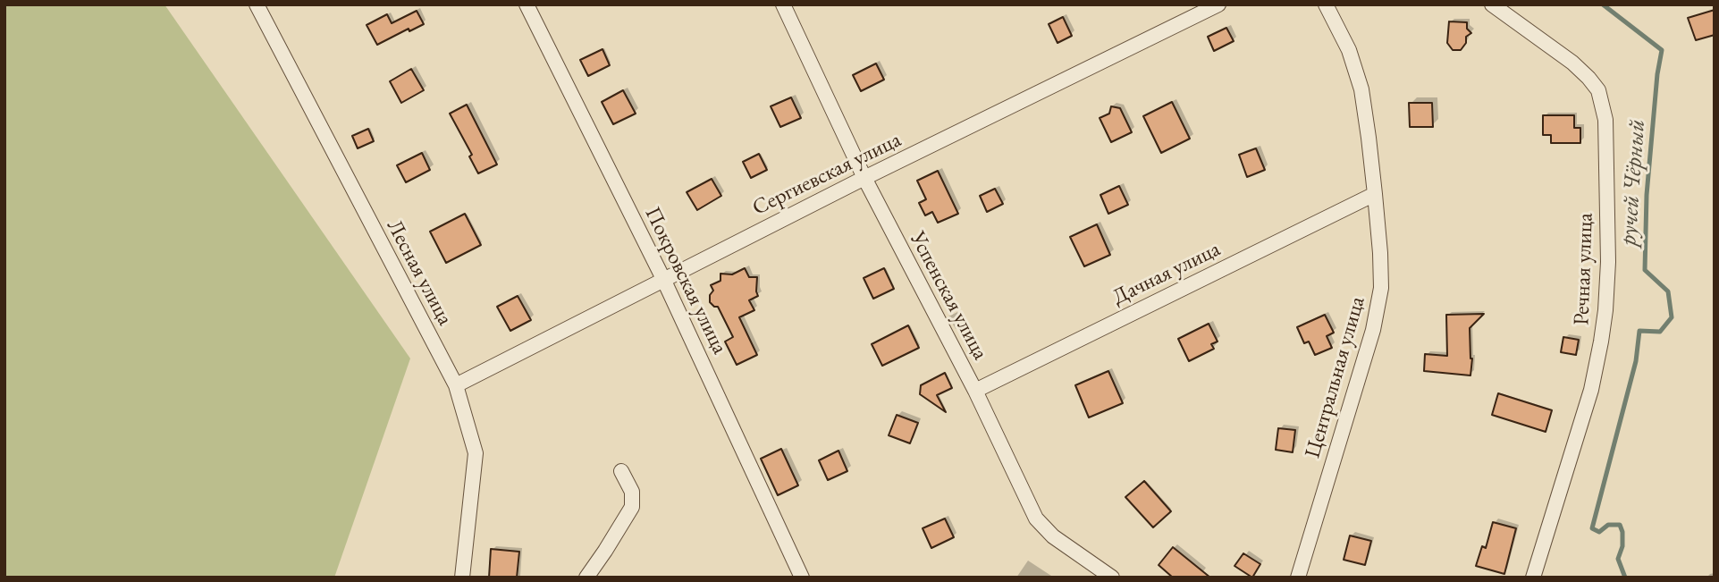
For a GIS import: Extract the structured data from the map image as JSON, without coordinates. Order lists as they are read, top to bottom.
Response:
{
  "streets": {
    "street": [
      "Сергиевская улица",
      "Речная улица",
      "Лесная улица",
      "Дачная улица",
      "Покровская улица",
      "Успенская улица",
      "Центральная улица"
    ]
  },
  "crossings": [
    ["Сергиевская улица", "Лесная улица"],
    ["Сергиевская улица", "Покровская улица"],
    ["Сергиевская улица", "Успенская улица"],
    ["Дачная улица", "Успенская улица"],
    ["Дачная улица", "Центральная улица"]
  ],
  "water": ["ручей Чёрный"]
}
